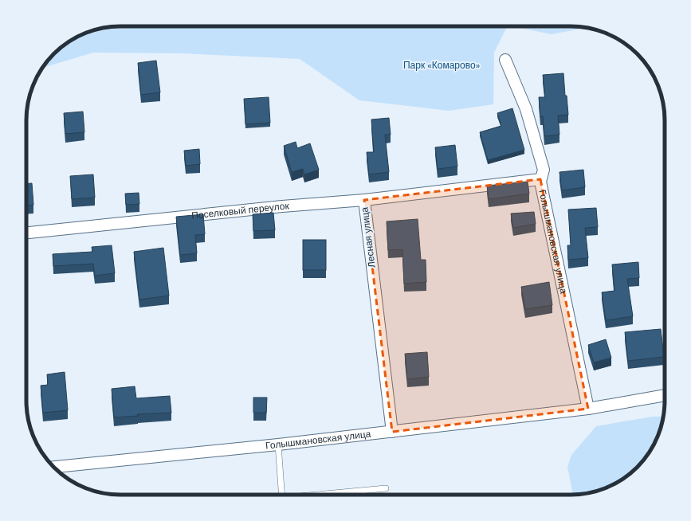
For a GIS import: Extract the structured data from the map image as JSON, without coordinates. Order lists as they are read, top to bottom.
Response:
{
  "streets": {
    "street": ["Поселковый переулок", "Лесная улица", "Голышмановская улица"]
  },
  "crossings": [
    ["Поселковый переулок", "Лесная улица"],
    ["Лесная улица", "Голышмановская улица"]
  ],
  "parks": ["Парк «Комарово»"]
}
